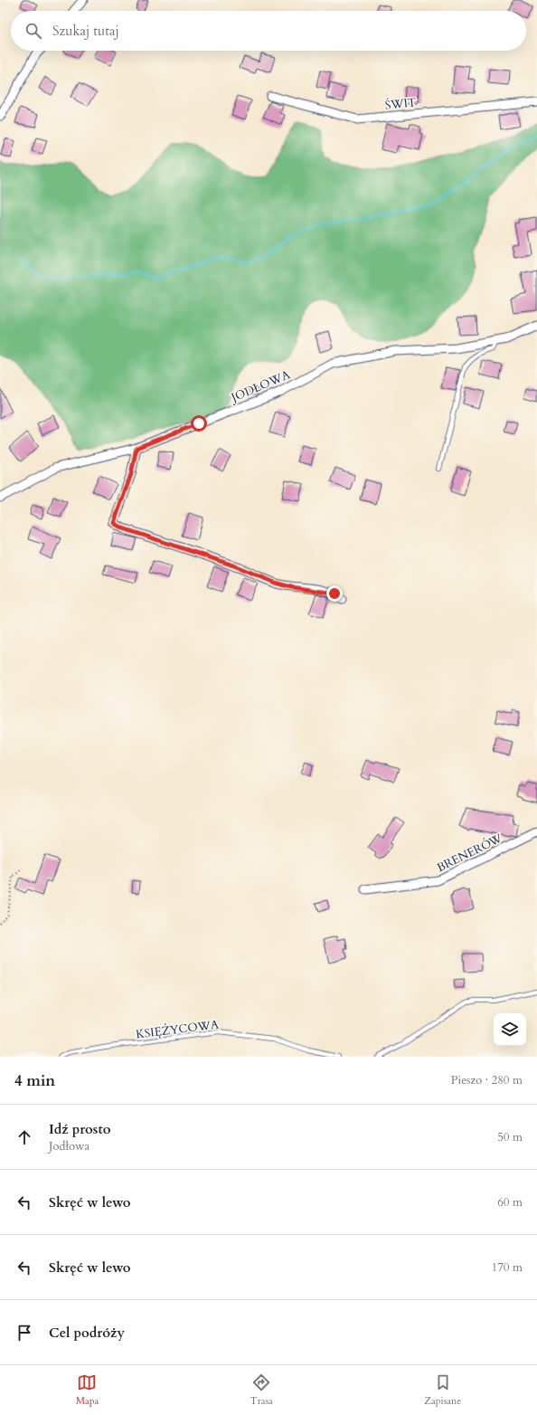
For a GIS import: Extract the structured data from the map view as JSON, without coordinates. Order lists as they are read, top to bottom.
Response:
{
  "streets": {
    "street": ["ŚWIT", "JODŁOWA", "BRENERÓW"],
    "lane": ["KSIĘŻYCOWA"]
  },
  "page": {
    "search": "Szukaj tutaj",
    "heading": ["4 min", "Pieszo · 280 m"],
    "list": [
      ["Idź prosto", "Jodłowa", "50 m"],
      ["Skręć w lewo", "60 m"],
      ["Skręć w lewo", "170 m"],
      "Cel podróży"
    ],
    "nav": ["Mapa", "Trasa", "Zapisane"]
  }
}
